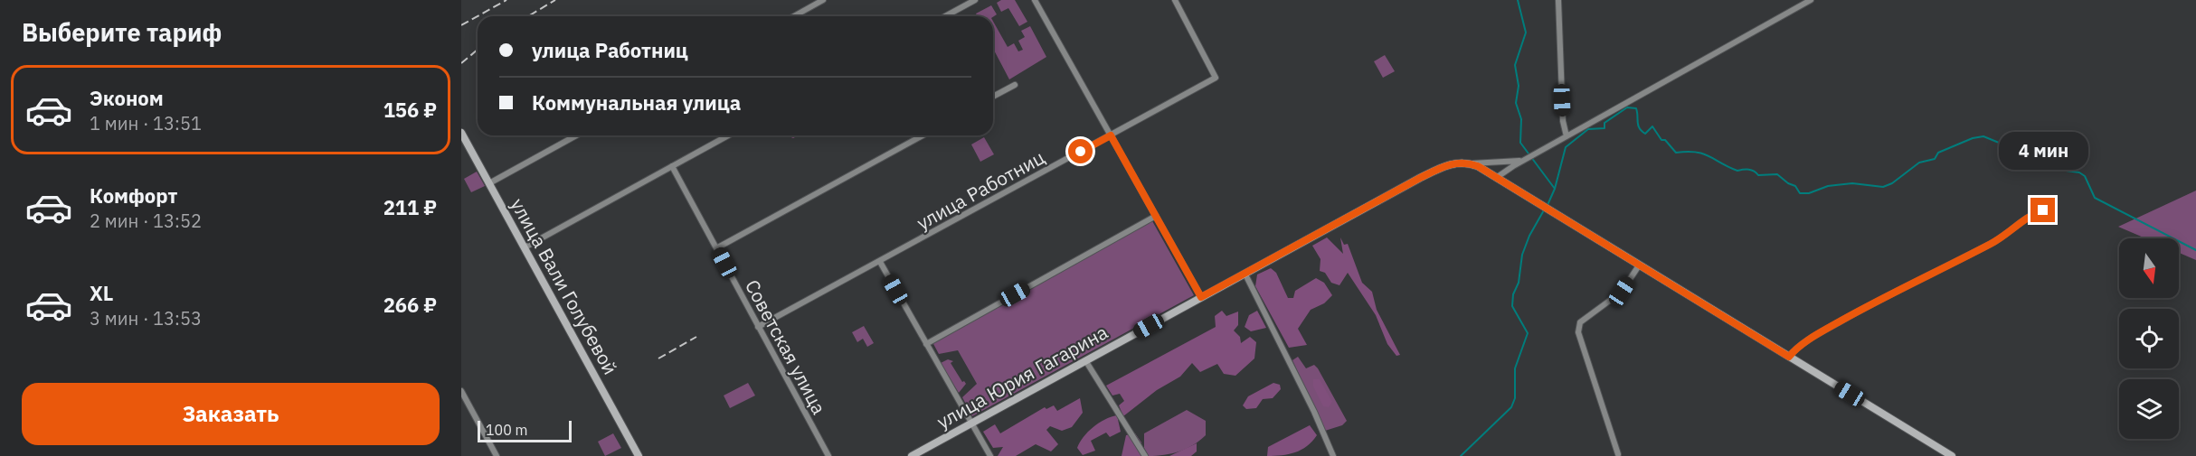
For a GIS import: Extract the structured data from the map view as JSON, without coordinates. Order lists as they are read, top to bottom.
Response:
{
  "streets": {
    "main road": ["улица Вали Голубевой", "улица Юрия Гагарина"],
    "street": ["улица Работниц", "Советская улица"]
  },
  "crossings": [
    ["улица Работниц", "Советская улица"]
  ],
  "scale_bar": "100 m",
  "north": "bottom",
  "page": {
    "heading": "Выберите тариф",
    "banner": ["улица Работниц", "Коммунальная улица"],
    "list": [
      {
        "name": "Эконом",
        "note": "1 мин · 13:51",
        "value": "156 ₽"
      },
      {
        "name": "Комфорт",
        "note": "2 мин · 13:52",
        "value": "211 ₽"
      },
      {
        "name": "XL",
        "note": "3 мин · 13:53",
        "value": "266 ₽"
      }
    ],
    "bubble": "4 мин",
    "buttons": "Заказать",
    "scale": "100 m"
  }
}
